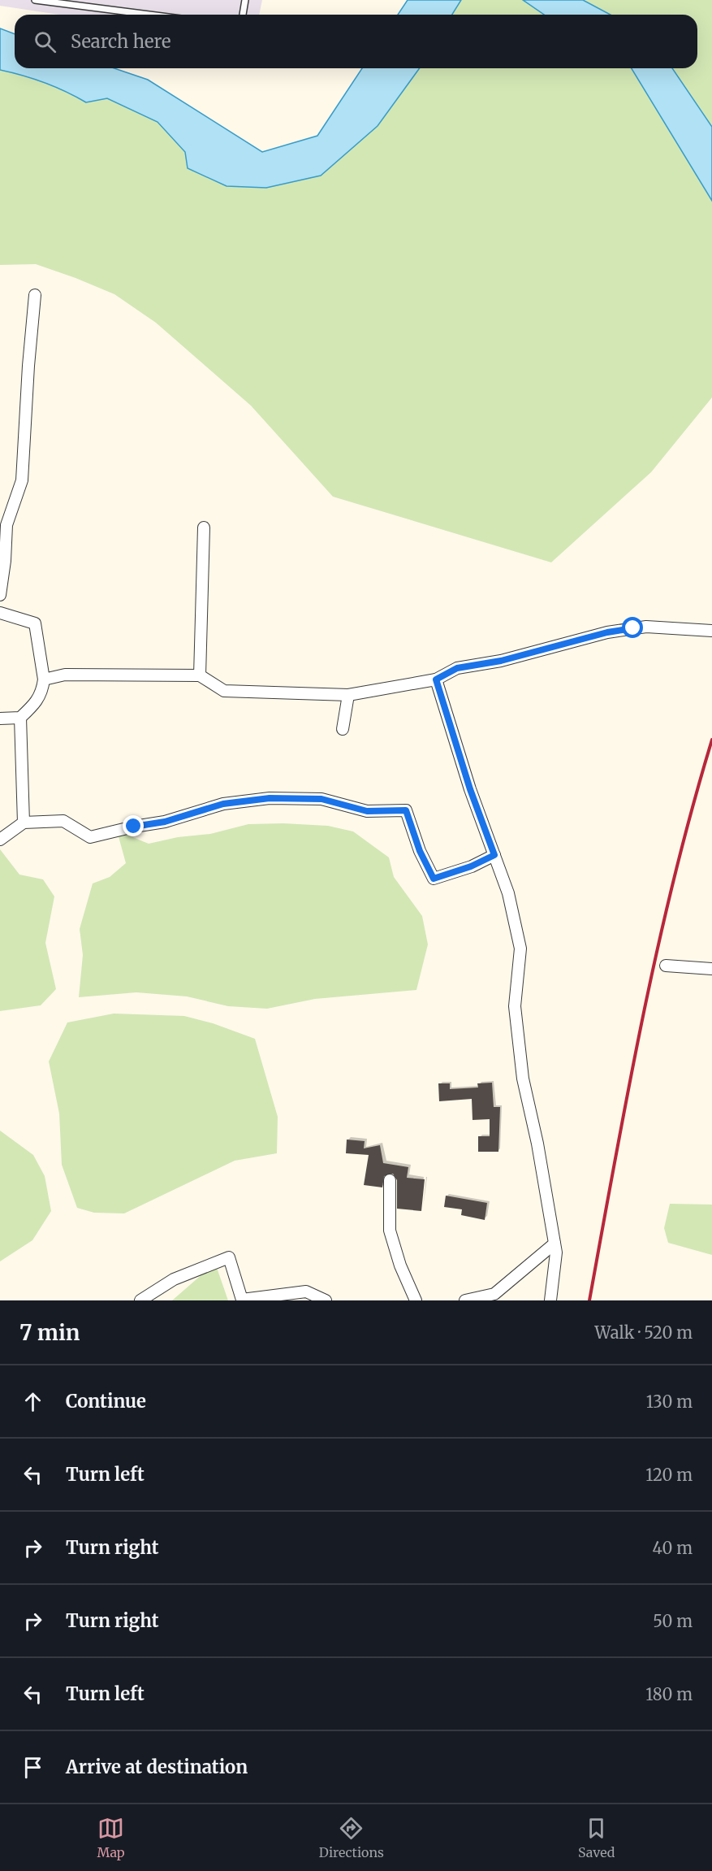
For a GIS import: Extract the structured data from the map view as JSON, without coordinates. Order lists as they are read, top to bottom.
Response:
{
  "page": {
    "search": "Search here",
    "heading": ["7 min", "Walk · 520 m"],
    "list": [
      ["Continue", "130 m"],
      ["Turn left", "120 m"],
      ["Turn right", "40 m"],
      ["Turn right", "50 m"],
      ["Turn left", "180 m"],
      "Arrive at destination"
    ],
    "nav": ["Map", "Directions", "Saved"]
  }
}
